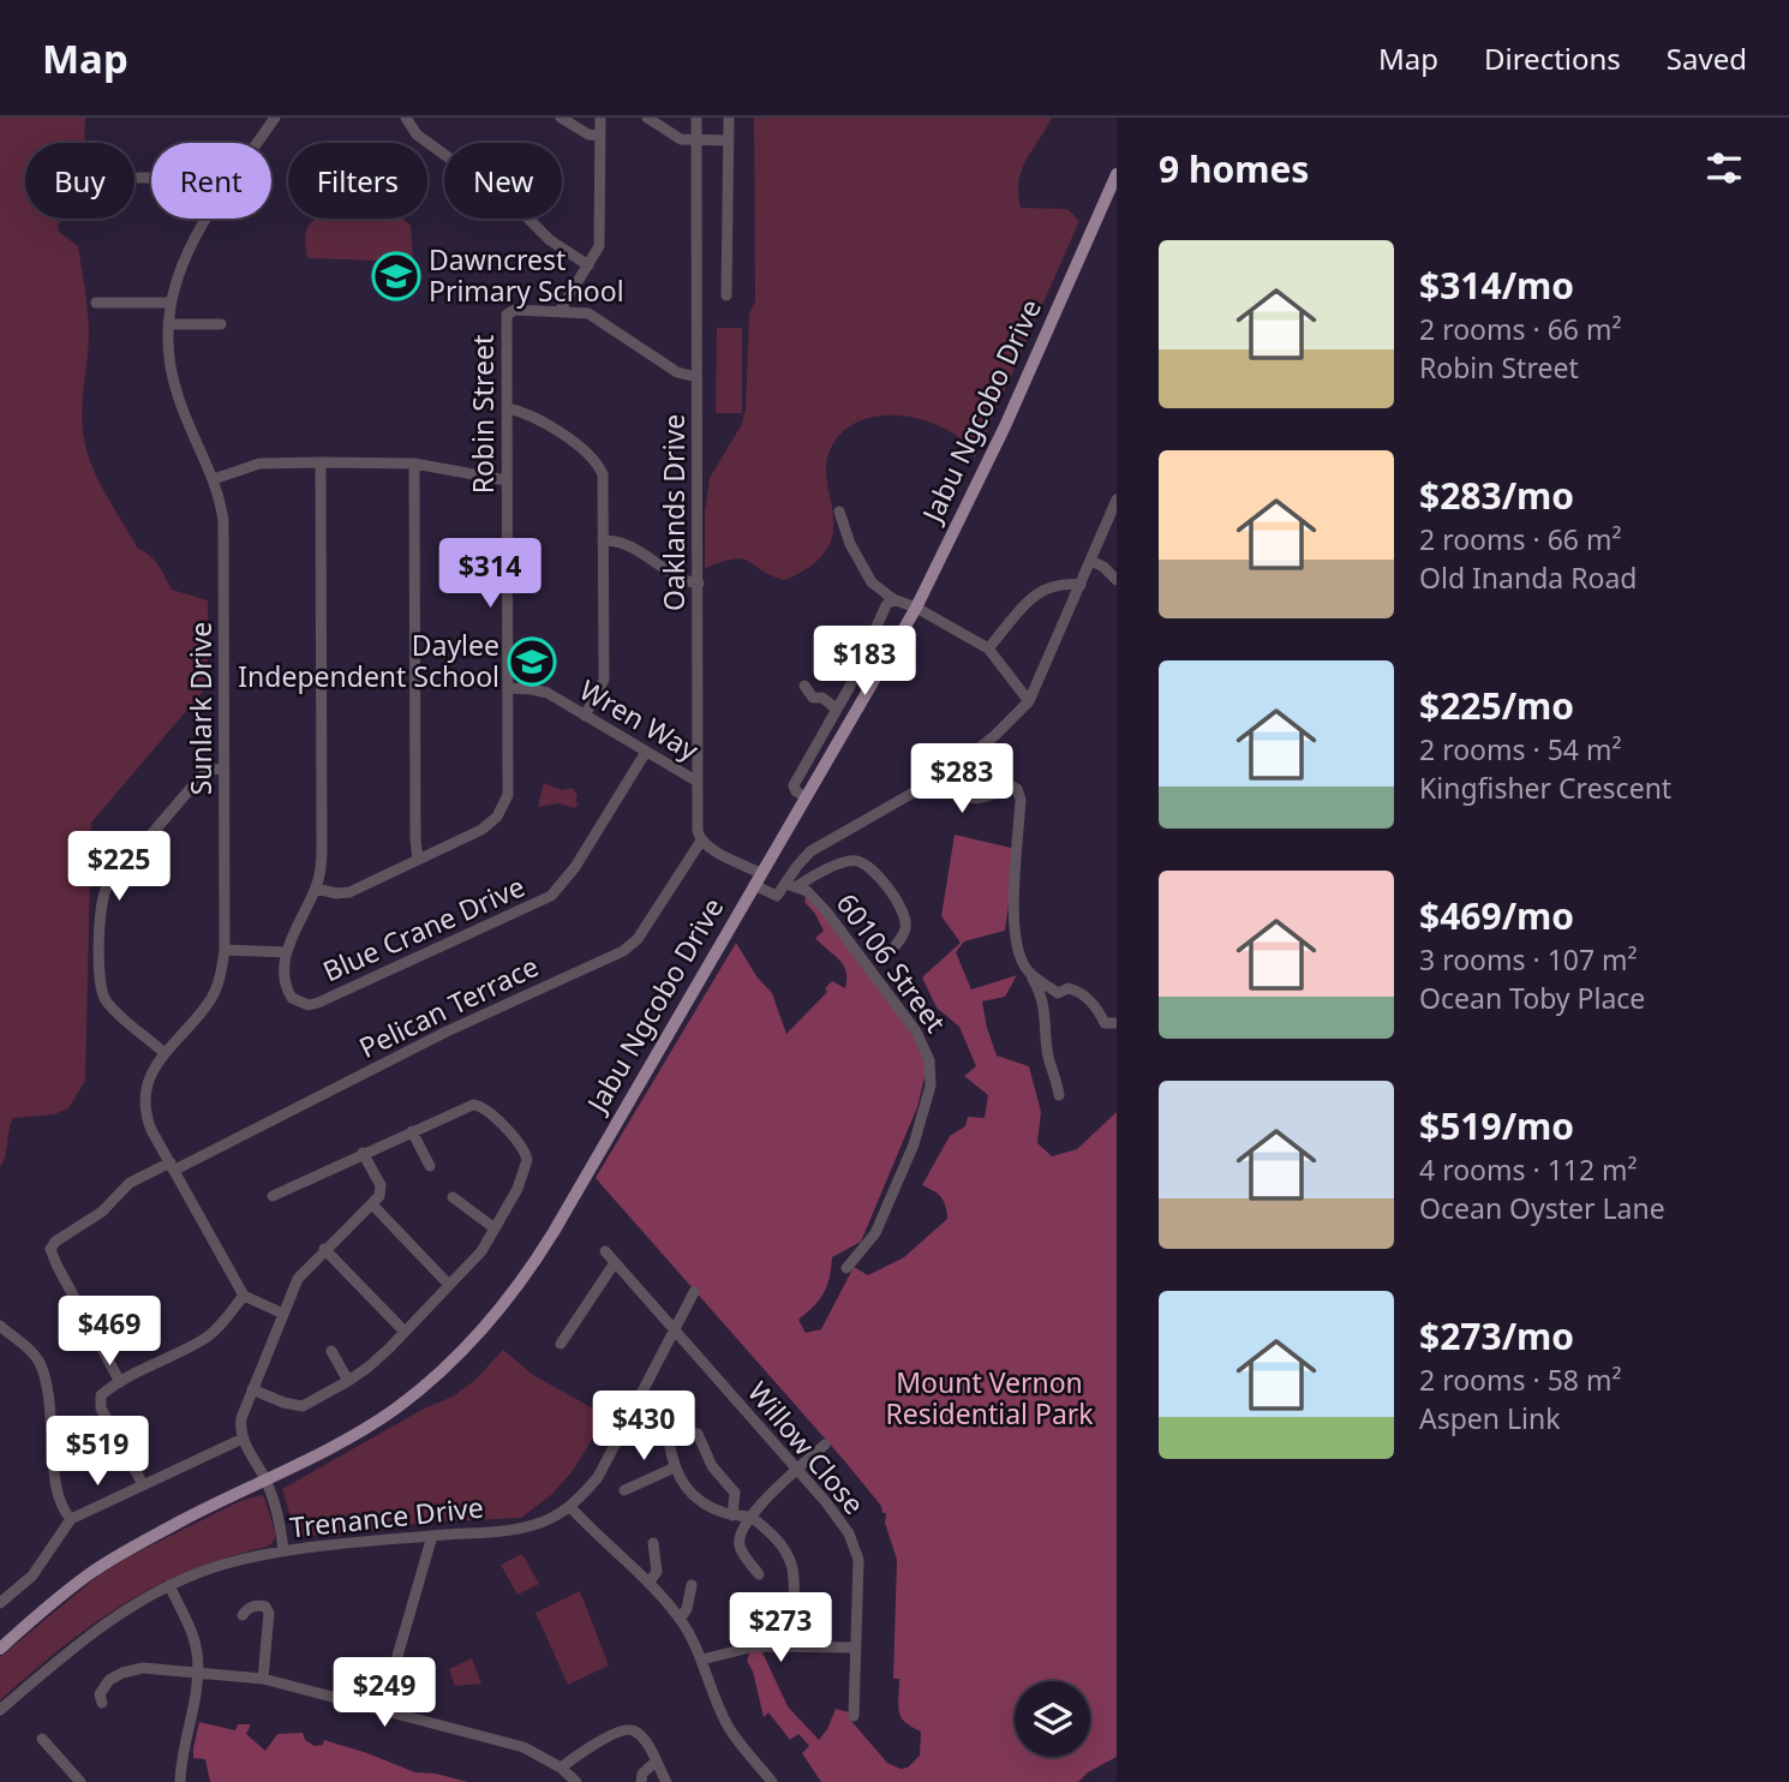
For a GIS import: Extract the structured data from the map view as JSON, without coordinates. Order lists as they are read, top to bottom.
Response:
{
  "streets": {
    "main road": ["Jabu Ngcobo Drive"],
    "street": [
      "Robin Street",
      "Oaklands Drive",
      "Sunlark Drive",
      "Wren Way",
      "Blue Crane Drive",
      "60106 Street",
      "Pelican Terrace",
      "Willow Close",
      "Trenance Drive"
    ]
  },
  "crossings": [
    ["Robin Street", "Wren Way"],
    ["Oaklands Drive", "Wren Way"],
    ["Oaklands Drive", "Pelican Terrace"],
    ["Sunlark Drive", "Pelican Terrace"],
    ["Wren Way", "Blue Crane Drive"],
    ["Willow Close", "Trenance Drive"]
  ],
  "parks": ["Mount Vernon Residential Park"],
  "places": {
    "school or university": ["Dawncrest Primary School", "Daylee Independent School"]
  },
  "page": {
    "header": "Map",
    "nav": ["Map", "Directions", "Saved"],
    "heading": "9 homes",
    "chip": [
      "Buy",
      "Rent",
      "Filters",
      "New"
    ],
    "list": [
      {
        "name": "$314/mo",
        "note": "2 rooms · 66 m² · Robin Street"
      },
      {
        "name": "$283/mo",
        "note": "2 rooms · 66 m² · Old Inanda Road"
      },
      {
        "name": "$225/mo",
        "note": "2 rooms · 54 m² · Kingfisher Crescent"
      },
      {
        "name": "$469/mo",
        "note": "3 rooms · 107 m² · Ocean Toby Place"
      },
      {
        "name": "$519/mo",
        "note": "4 rooms · 112 m² · Ocean Oyster Lane"
      },
      {
        "name": "$273/mo",
        "note": "2 rooms · 58 m² · Aspen Link"
      }
    ],
    "price": [
      "$314",
      "$183",
      "$283",
      "$225",
      "$469",
      "$430",
      "$519",
      "$273",
      "$249"
    ]
  }
}
